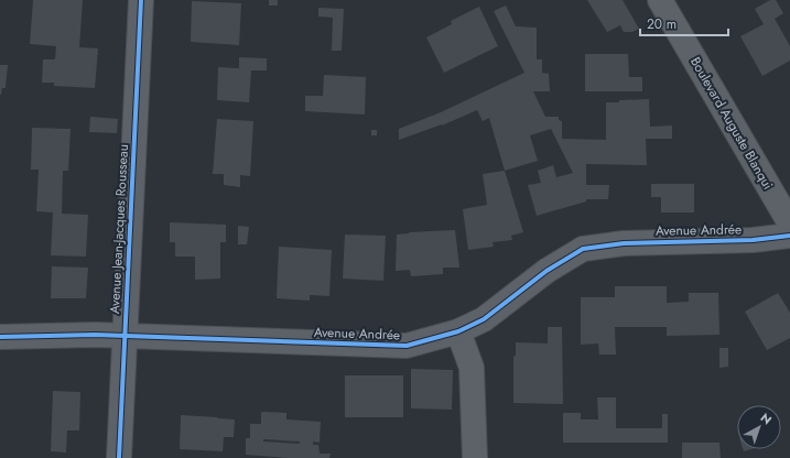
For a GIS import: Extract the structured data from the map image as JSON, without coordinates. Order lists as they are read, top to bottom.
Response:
{
  "streets": {
    "street": ["Boulevard Auguste Blanqui", "Avenue Jean-Jacques Rousseau", "Avenue Andrée"]
  },
  "crossings": [
    ["Avenue Jean-Jacques Rousseau", "Avenue Andrée"]
  ],
  "scale_bar": "20 m",
  "north": "top right"
}
